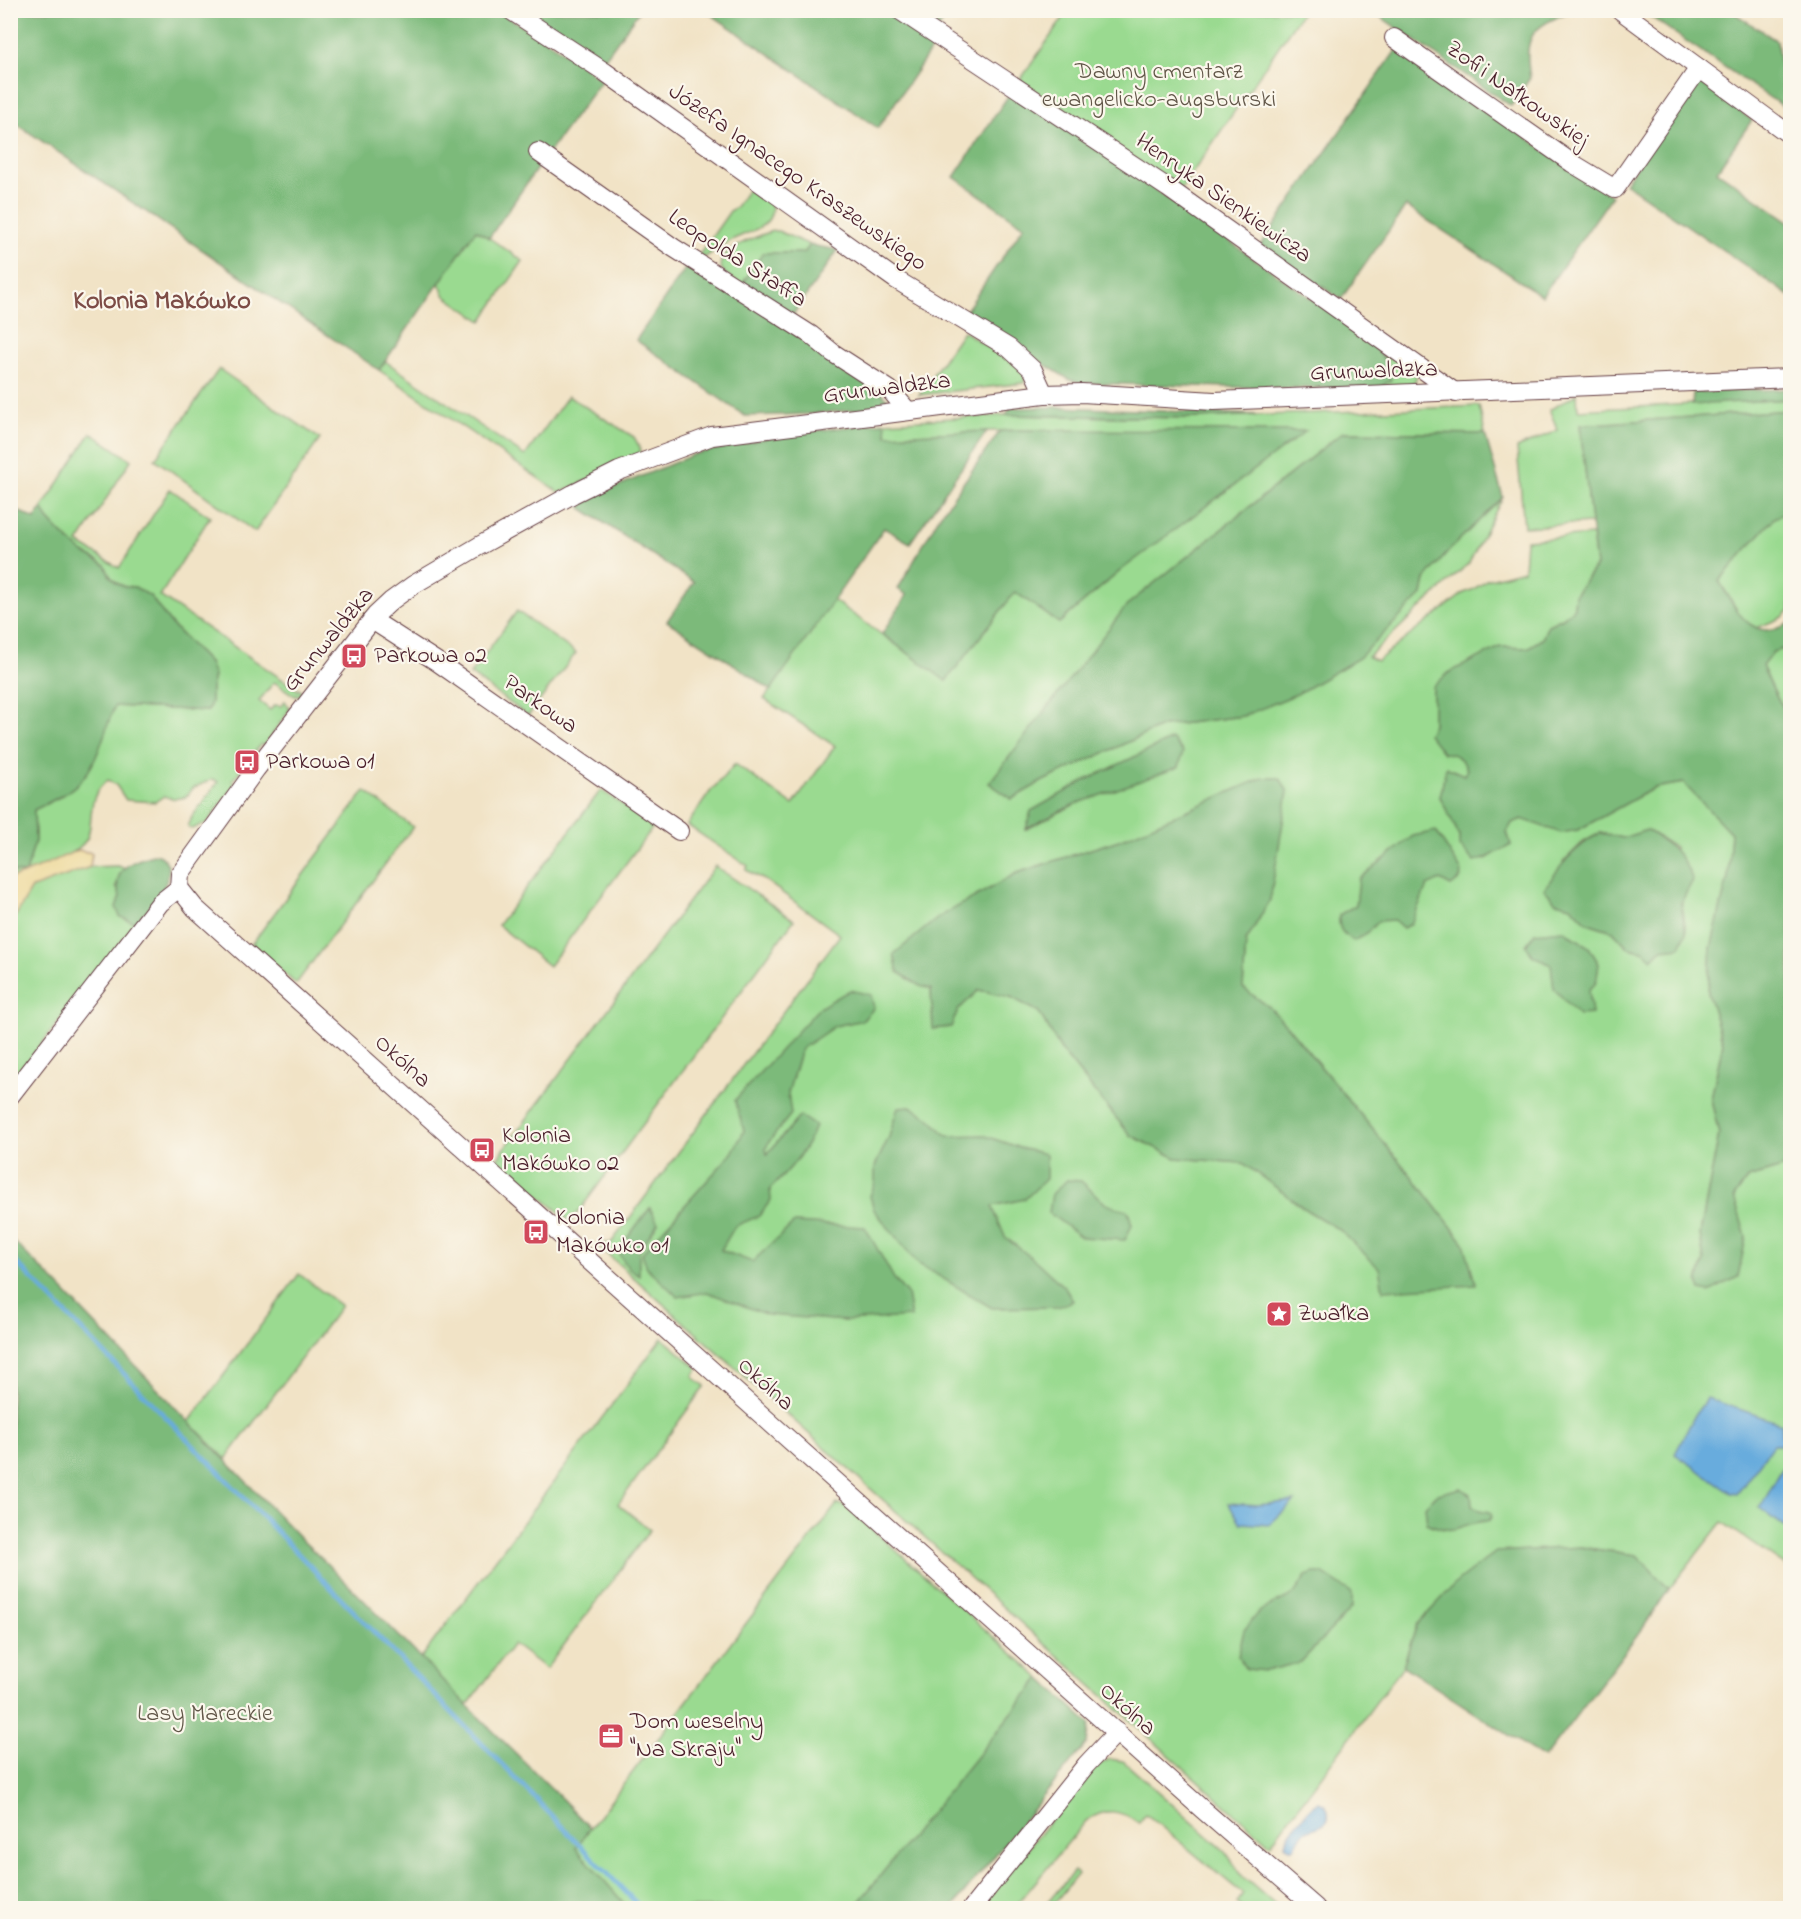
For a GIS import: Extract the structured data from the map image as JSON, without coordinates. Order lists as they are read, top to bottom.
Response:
{
  "streets": {
    "street": [
      "Zofii Nałkowskiej",
      "Józefa Ignacego Kraszewskiego",
      "Henryka Sienkiewicza",
      "Leopolda Staffa",
      "Grunwaldzka",
      "Parkowa",
      "Okólna"
    ]
  },
  "crossings": [
    ["Józefa Ignacego Kraszewskiego", "Grunwaldzka"],
    ["Henryka Sienkiewicza", "Grunwaldzka"],
    ["Leopolda Staffa", "Grunwaldzka"],
    ["Grunwaldzka", "Parkowa"],
    ["Grunwaldzka", "Okólna"]
  ],
  "districts": ["Kolonia Makówko"],
  "parks": ["Dawny cmentarz ewangelicko-augsburski", "Lasy Mareckie"],
  "places": {
    "bus stop": [
      "Parkowa 02",
      "Parkowa 01",
      "Kolonia Makówko 02",
      "Kolonia Makówko 01"
    ],
    "place": ["Zwałka"],
    "office": ["Dom weselny \"Na Skraju\""]
  }
}
